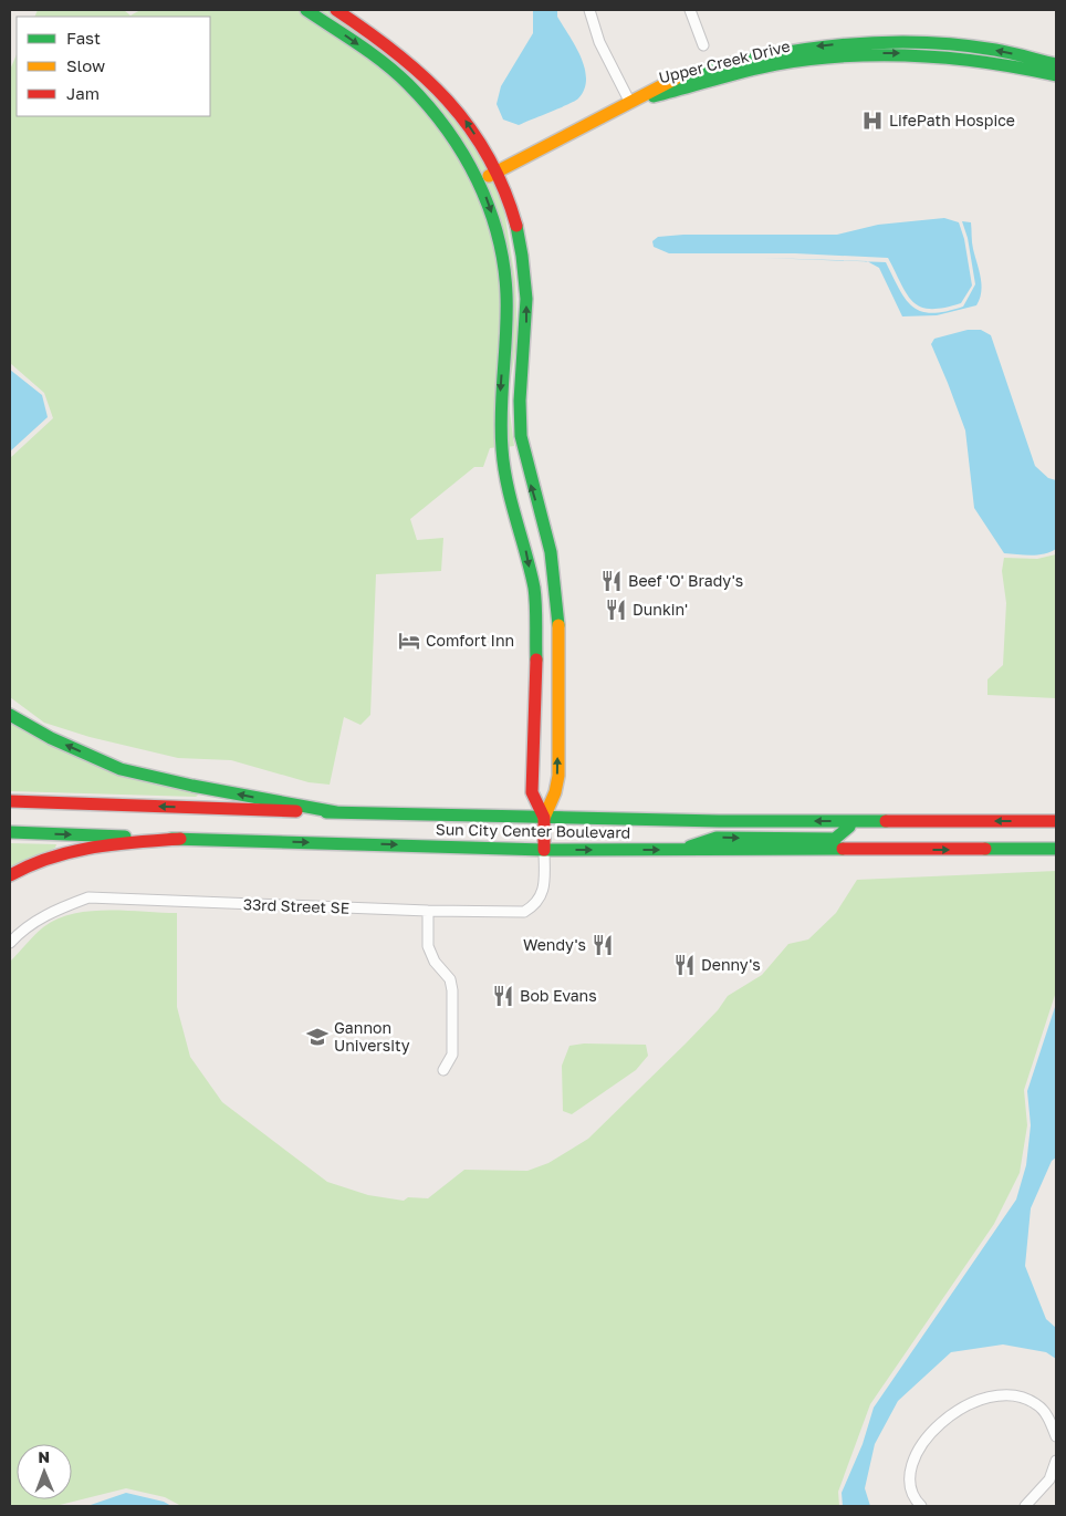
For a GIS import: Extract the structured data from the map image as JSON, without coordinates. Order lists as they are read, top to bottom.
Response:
{
  "streets": {
    "main road": ["Upper Creek Drive", "Sun City Center Boulevard"],
    "street": ["33rd Street SE"]
  },
  "crossings": [
    ["Sun City Center Boulevard", "33rd Street SE"]
  ],
  "places": {
    "hospital": ["LifePath Hospice"],
    "restaurant": [
      "Beef 'O' Brady's",
      "Dunkin'",
      "Wendy's",
      "Denny's",
      "Bob Evans"
    ],
    "hotel": ["Comfort Inn"],
    "school or university": ["Gannon University"]
  },
  "legend": ["Fast", "Slow", "Jam"],
  "north": "top"
}
